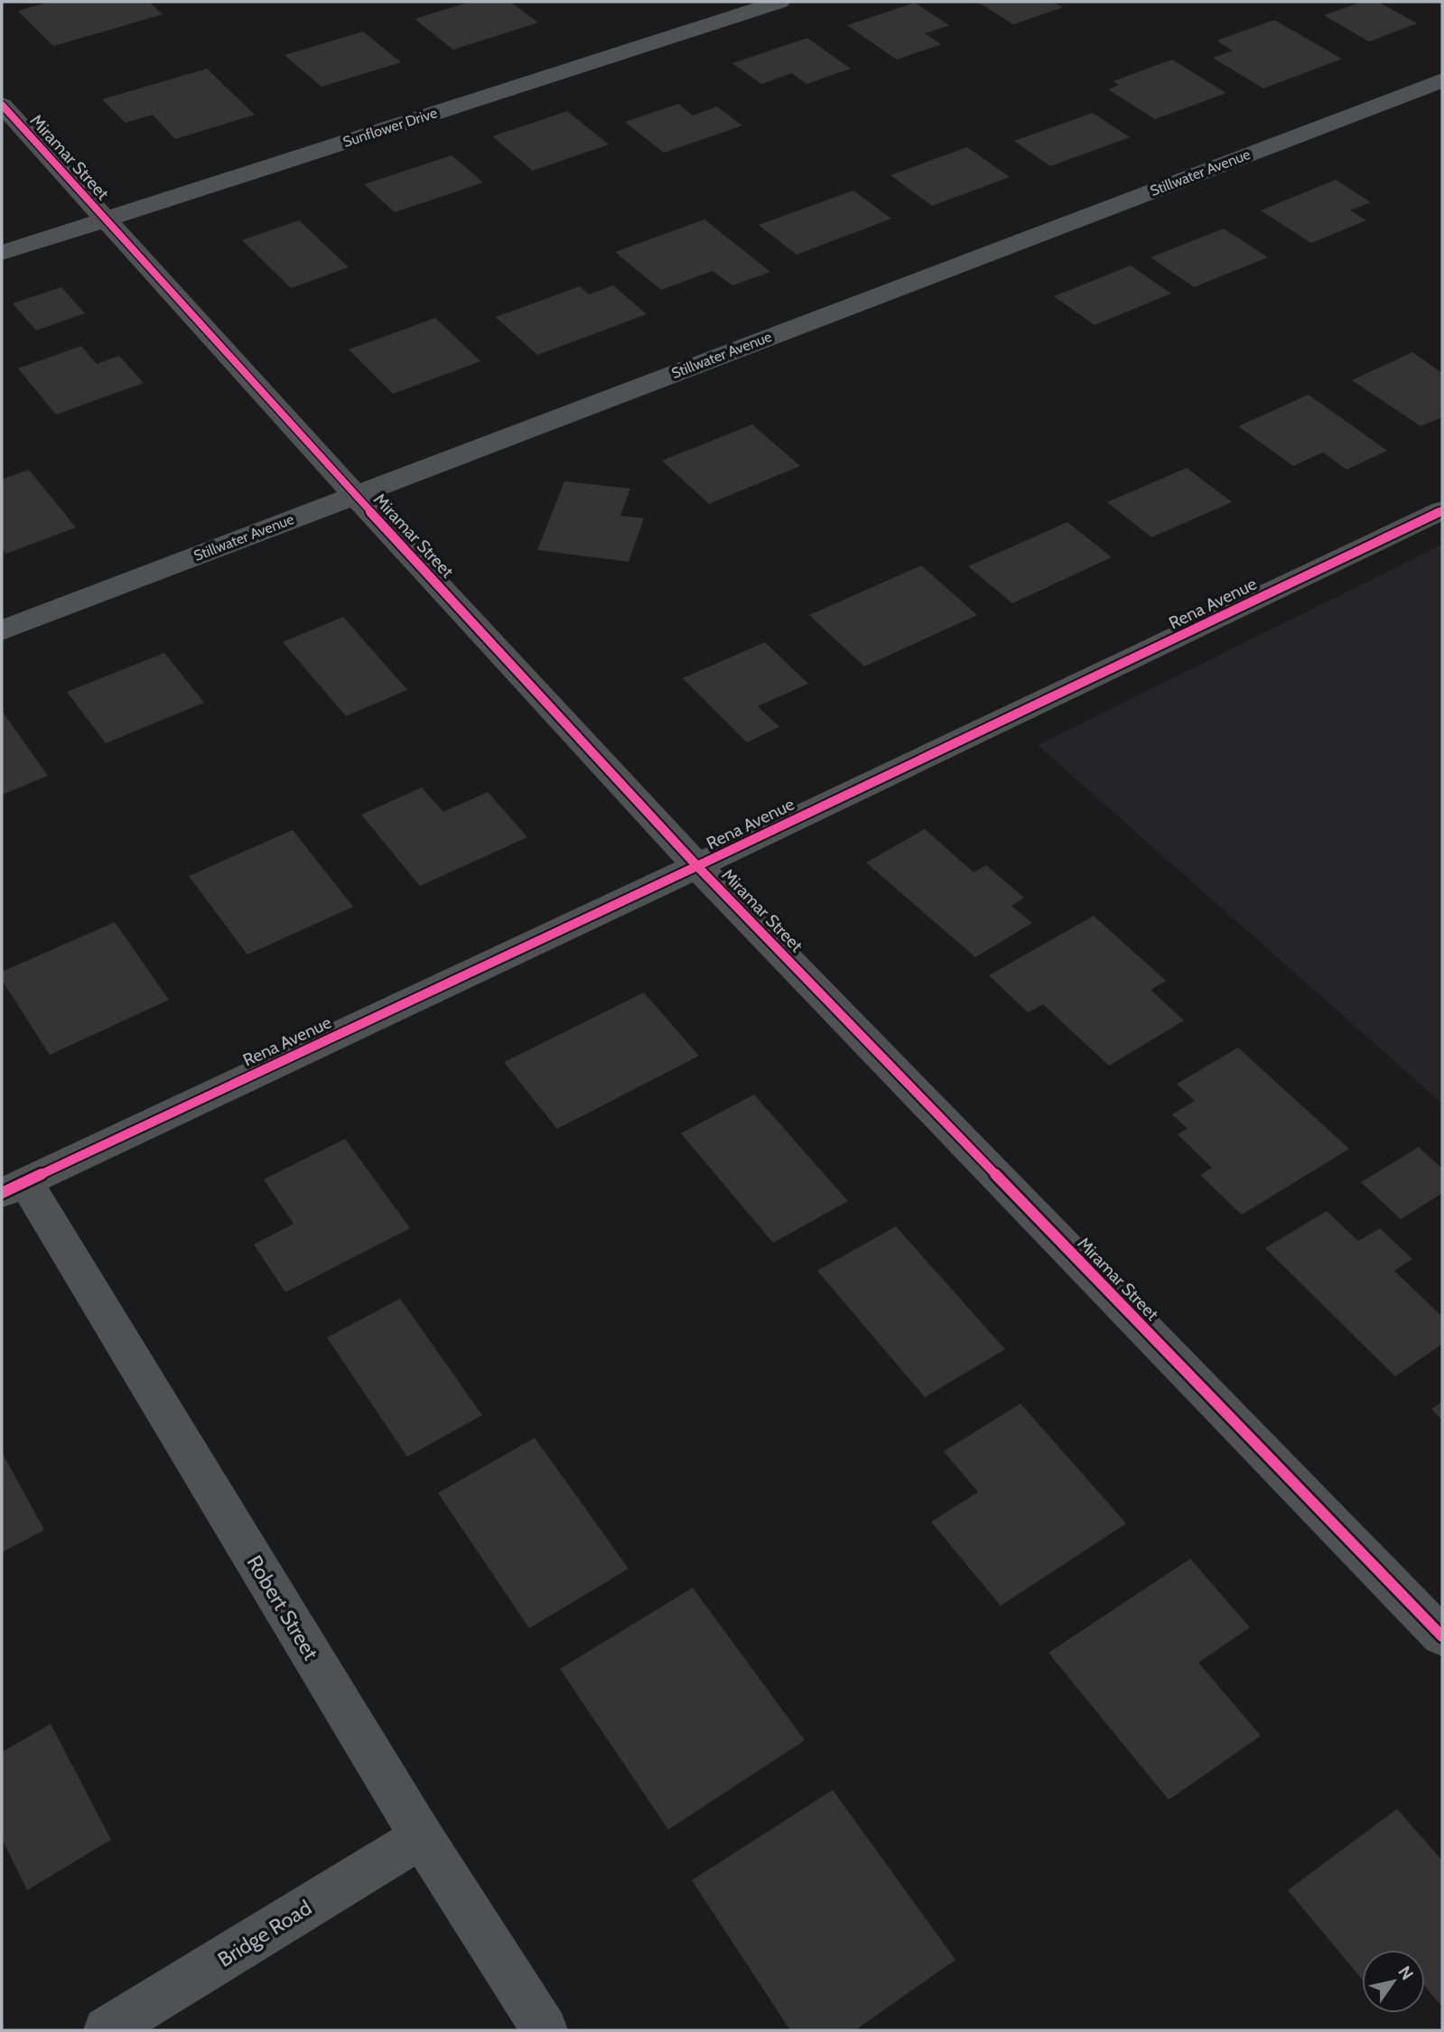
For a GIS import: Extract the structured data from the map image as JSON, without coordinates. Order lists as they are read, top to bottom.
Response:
{
  "streets": {
    "street": [
      "Sunflower Drive",
      "Miramar Street",
      "Stillwater Avenue",
      "Rena Avenue",
      "Robert Street",
      "Bridge Road"
    ]
  },
  "crossings": [
    ["Sunflower Drive", "Miramar Street"],
    ["Miramar Street", "Stillwater Avenue"],
    ["Miramar Street", "Rena Avenue"],
    ["Rena Avenue", "Robert Street"],
    ["Robert Street", "Bridge Road"]
  ],
  "north": "top right"
}
